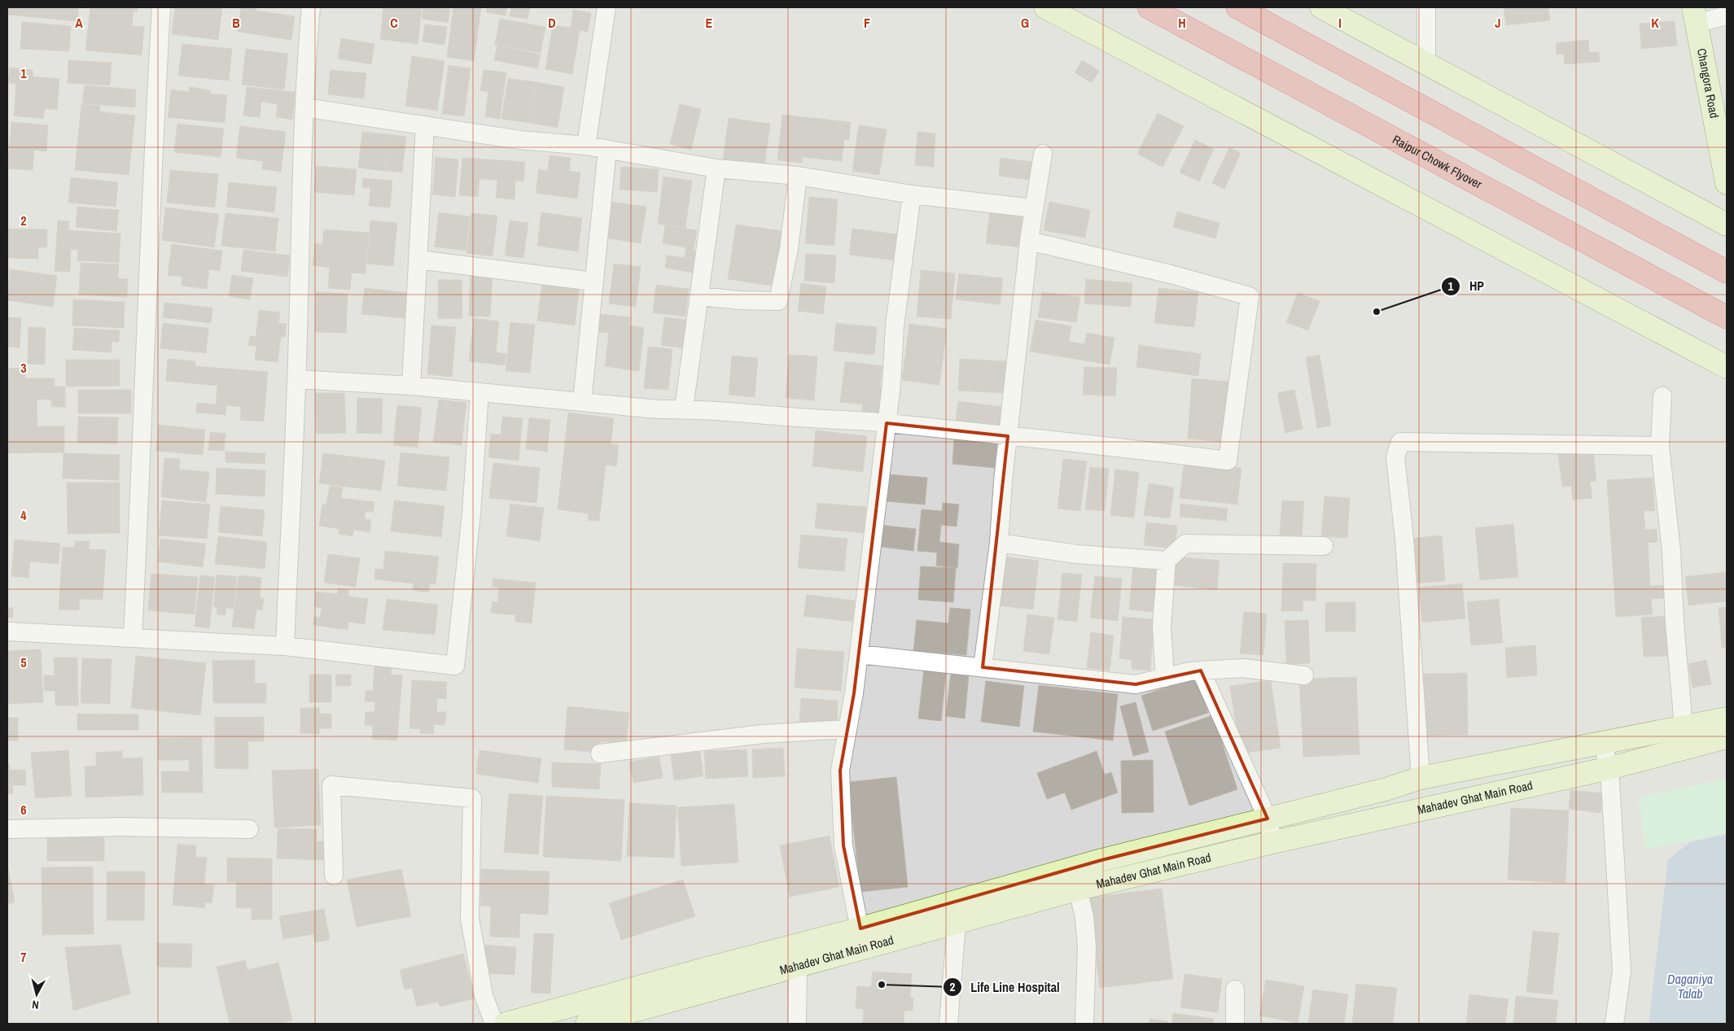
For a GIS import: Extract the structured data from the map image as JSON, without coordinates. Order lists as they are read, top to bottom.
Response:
{
  "streets": {
    "highway": ["Raipur Chowk Flyover"],
    "street": ["Changora Road", "Mahadev Ghat Main Road"]
  },
  "water": ["Daganiya Talab"],
  "places": ["HP", "Life Line Hospital"],
  "north": "bottom",
  "grid": {
    "columns": [
      "A",
      "B",
      "C",
      "D",
      "E",
      "F",
      "G",
      "H",
      "I",
      "J",
      "K"
    ],
    "rows": [
      "1",
      "2",
      "3",
      "4",
      "5",
      "6",
      "7"
    ]
  }
}
